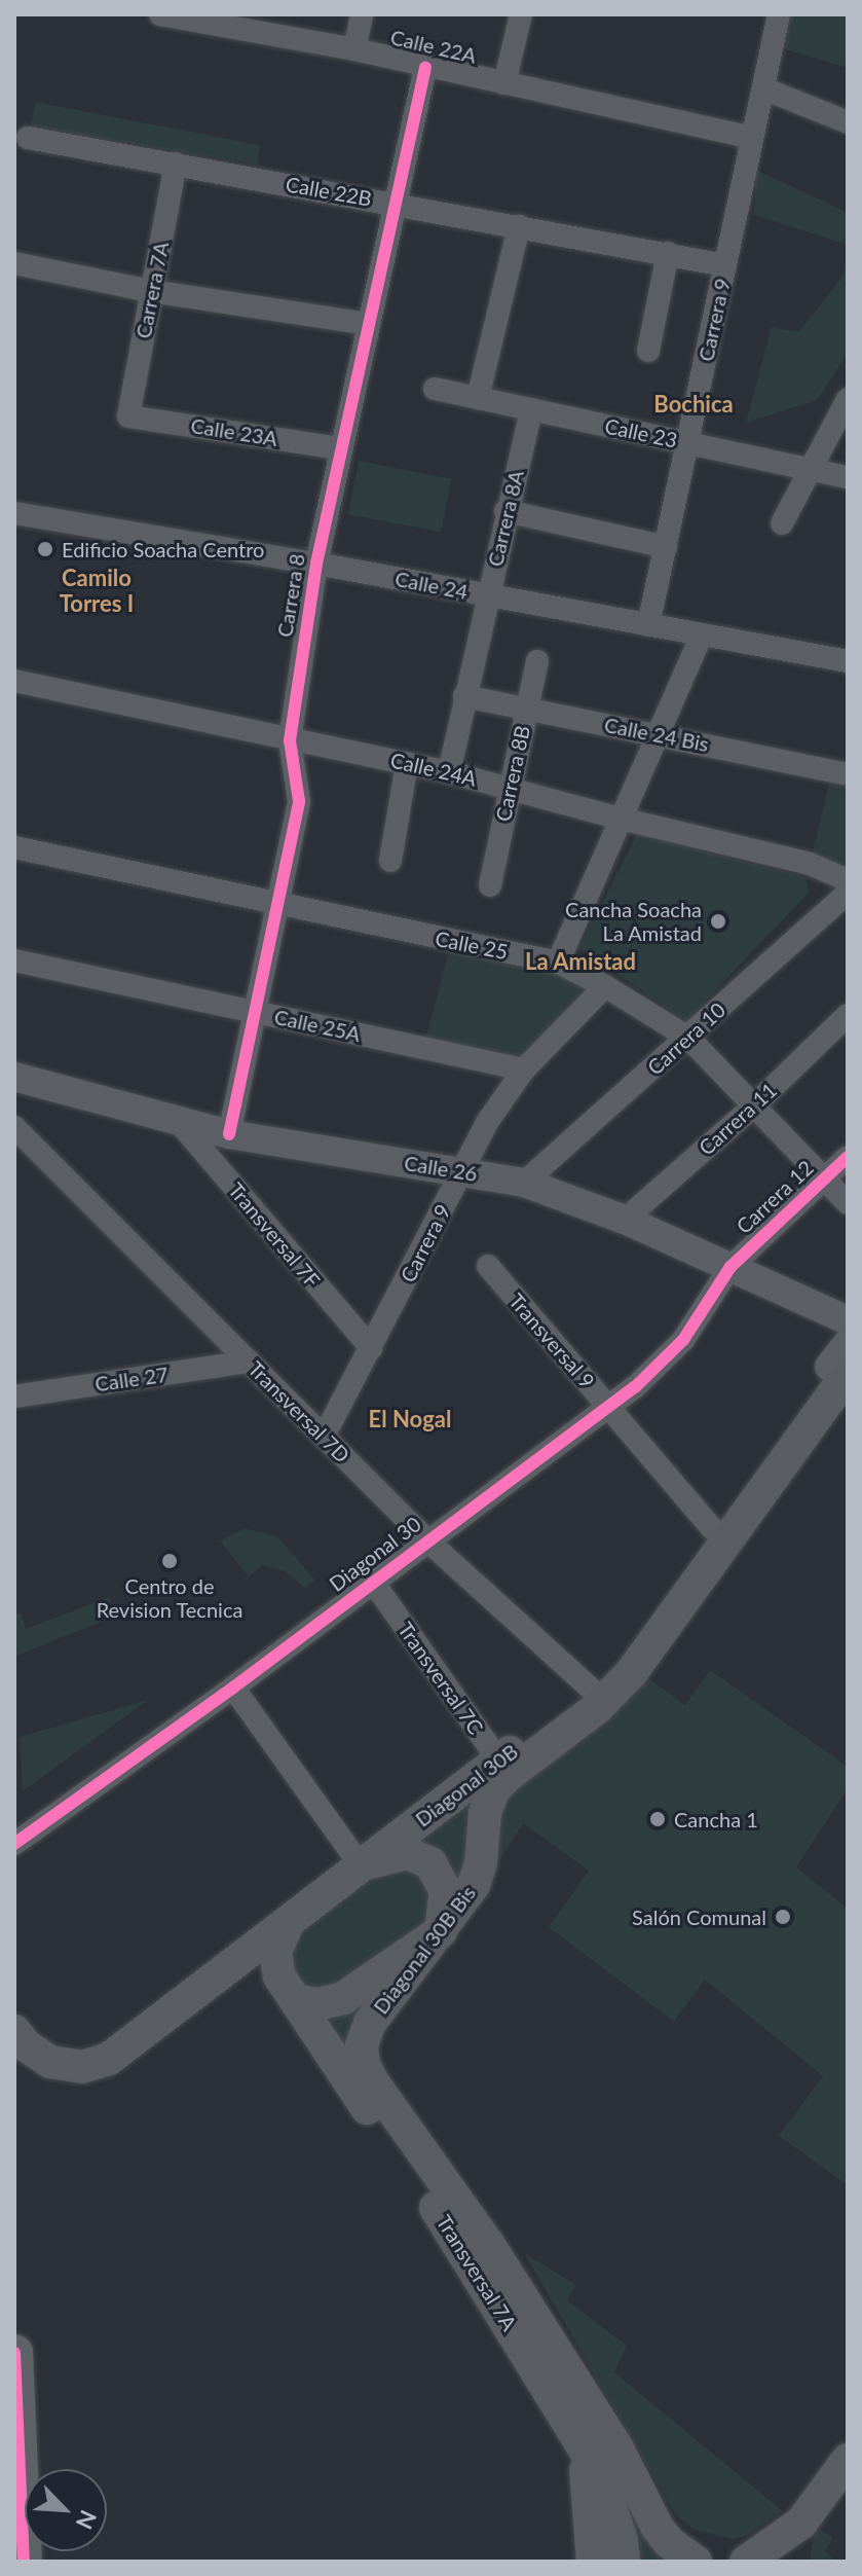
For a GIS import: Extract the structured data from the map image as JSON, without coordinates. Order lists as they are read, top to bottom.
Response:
{
  "streets": {
    "main road": ["Diagonal 30B", "Diagonal 30B Bis", "Transversal 7A"],
    "street": [
      "Calle 22A",
      "Calle 22B",
      "Carrera 7A",
      "Carrera 9",
      "Calle 23A",
      "Calle 23",
      "Carrera 8A",
      "Calle 24",
      "Carrera 8",
      "Calle 24 Bis",
      "Calle 24A",
      "Carrera 8B",
      "Calle 25",
      "Calle 25A",
      "Carrera 10",
      "Carrera 11",
      "Calle 26",
      "Carrera 12",
      "Transversal 7F",
      "Transversal 9",
      "Calle 27",
      "Transversal 7D",
      "Diagonal 30",
      "Transversal 7C"
    ]
  },
  "crossings": [
    ["Calle 22A", "Carrera 9"],
    ["Calle 22A", "Carrera 8"],
    ["Calle 22B", "Carrera 7A"],
    ["Calle 22B", "Carrera 9"],
    ["Calle 22B", "Carrera 8"],
    ["Carrera 7A", "Calle 23A"],
    ["Carrera 9", "Calle 23"],
    ["Carrera 9", "Calle 24"],
    ["Carrera 9", "Calle 25"],
    ["Carrera 9", "Calle 25A"],
    ["Carrera 9", "Calle 26"],
    ["Carrera 9", "Transversal 7F"],
    ["Carrera 9", "Transversal 7D"],
    ["Calle 23A", "Carrera 8"],
    ["Calle 23", "Carrera 8A"],
    ["Carrera 8A", "Calle 24"],
    ["Carrera 8A", "Calle 24 Bis"],
    ["Carrera 8A", "Calle 24A"],
    ["Calle 24", "Carrera 8"],
    ["Carrera 8", "Calle 24A"],
    ["Carrera 8", "Calle 25"],
    ["Carrera 8", "Calle 25A"],
    ["Carrera 8", "Calle 26"],
    ["Calle 24 Bis", "Carrera 8B"],
    ["Calle 24A", "Carrera 8B"],
    ["Calle 25", "Carrera 10"],
    ["Calle 25", "Carrera 11"],
    ["Calle 25", "Carrera 12"],
    ["Carrera 10", "Calle 26"],
    ["Carrera 11", "Calle 26"],
    ["Calle 26", "Carrera 12"],
    ["Calle 26", "Transversal 7F"],
    ["Calle 26", "Diagonal 30"],
    ["Carrera 12", "Diagonal 30"],
    ["Transversal 9", "Diagonal 30"],
    ["Transversal 9", "Diagonal 30B"],
    ["Calle 27", "Transversal 7D"],
    ["Transversal 7D", "Diagonal 30"],
    ["Transversal 7D", "Diagonal 30B"],
    ["Diagonal 30", "Transversal 7C"],
    ["Transversal 7C", "Diagonal 30B"],
    ["Transversal 7C", "Diagonal 30B Bis"],
    ["Diagonal 30B", "Diagonal 30B Bis"],
    ["Diagonal 30B Bis", "Transversal 7A"]
  ],
  "districts": [
    "Bochica",
    "Camilo Torres I",
    "La Amistad",
    "El Nogal"
  ],
  "places": [
    "Edificio Soacha Centro",
    "Cancha Soacha La Amistad",
    "Centro de Revision Tecnica",
    "Cancha 1",
    "Salón Comunal"
  ],
  "north": "bottom right"
}
